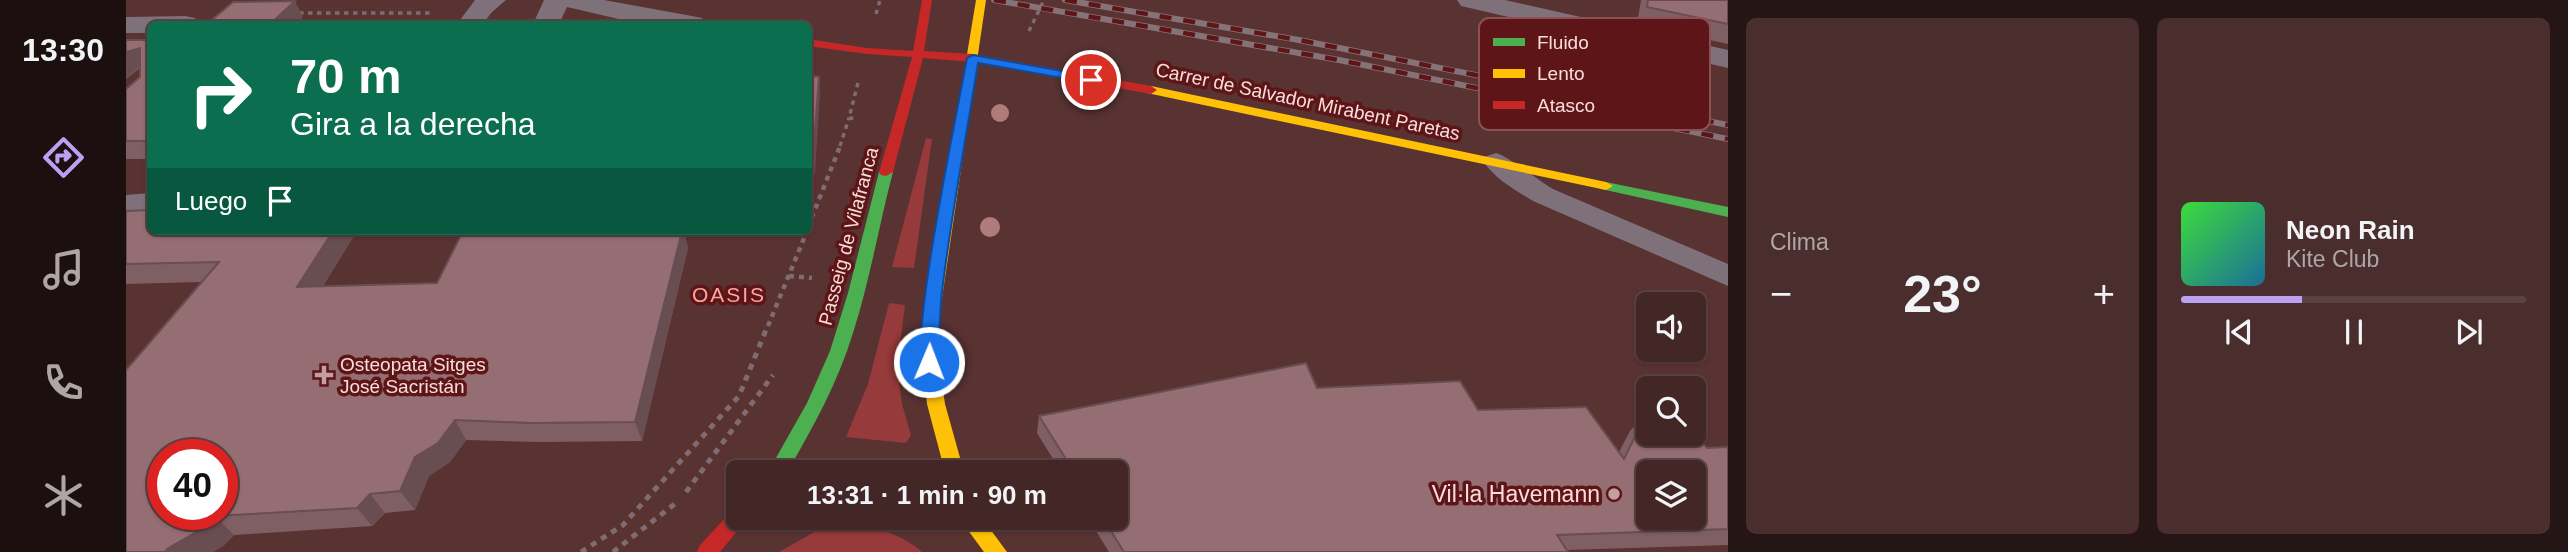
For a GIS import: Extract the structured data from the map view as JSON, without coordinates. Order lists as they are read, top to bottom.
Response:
{
  "streets": {
    "street": ["Carrer de Salvador Mirabent Paretas", "Passeig de Vilafranca"]
  },
  "crossings": [
    ["Carrer de Salvador Mirabent Paretas", "Passeig de Vilafranca"]
  ],
  "districts": ["OASIS"],
  "places": {
    "health": ["Osteopata Sitges José Sacristán"],
    "other": ["Vil·la Havemann"]
  },
  "legend": ["Fluido", "Lento", "Atasco"],
  "page": {
    "tabs": "13:30",
    "tile": "Clima",
    "turn": ["70 m", "Gira a la derecha"],
    "then": "Luego",
    "song": ["Neon Rain", "Kite Club"],
    "heat": ["−", "23°", "+"],
    "limit": "40",
    "trip": "13:31 · 1 min · 90 m"
  }
}
